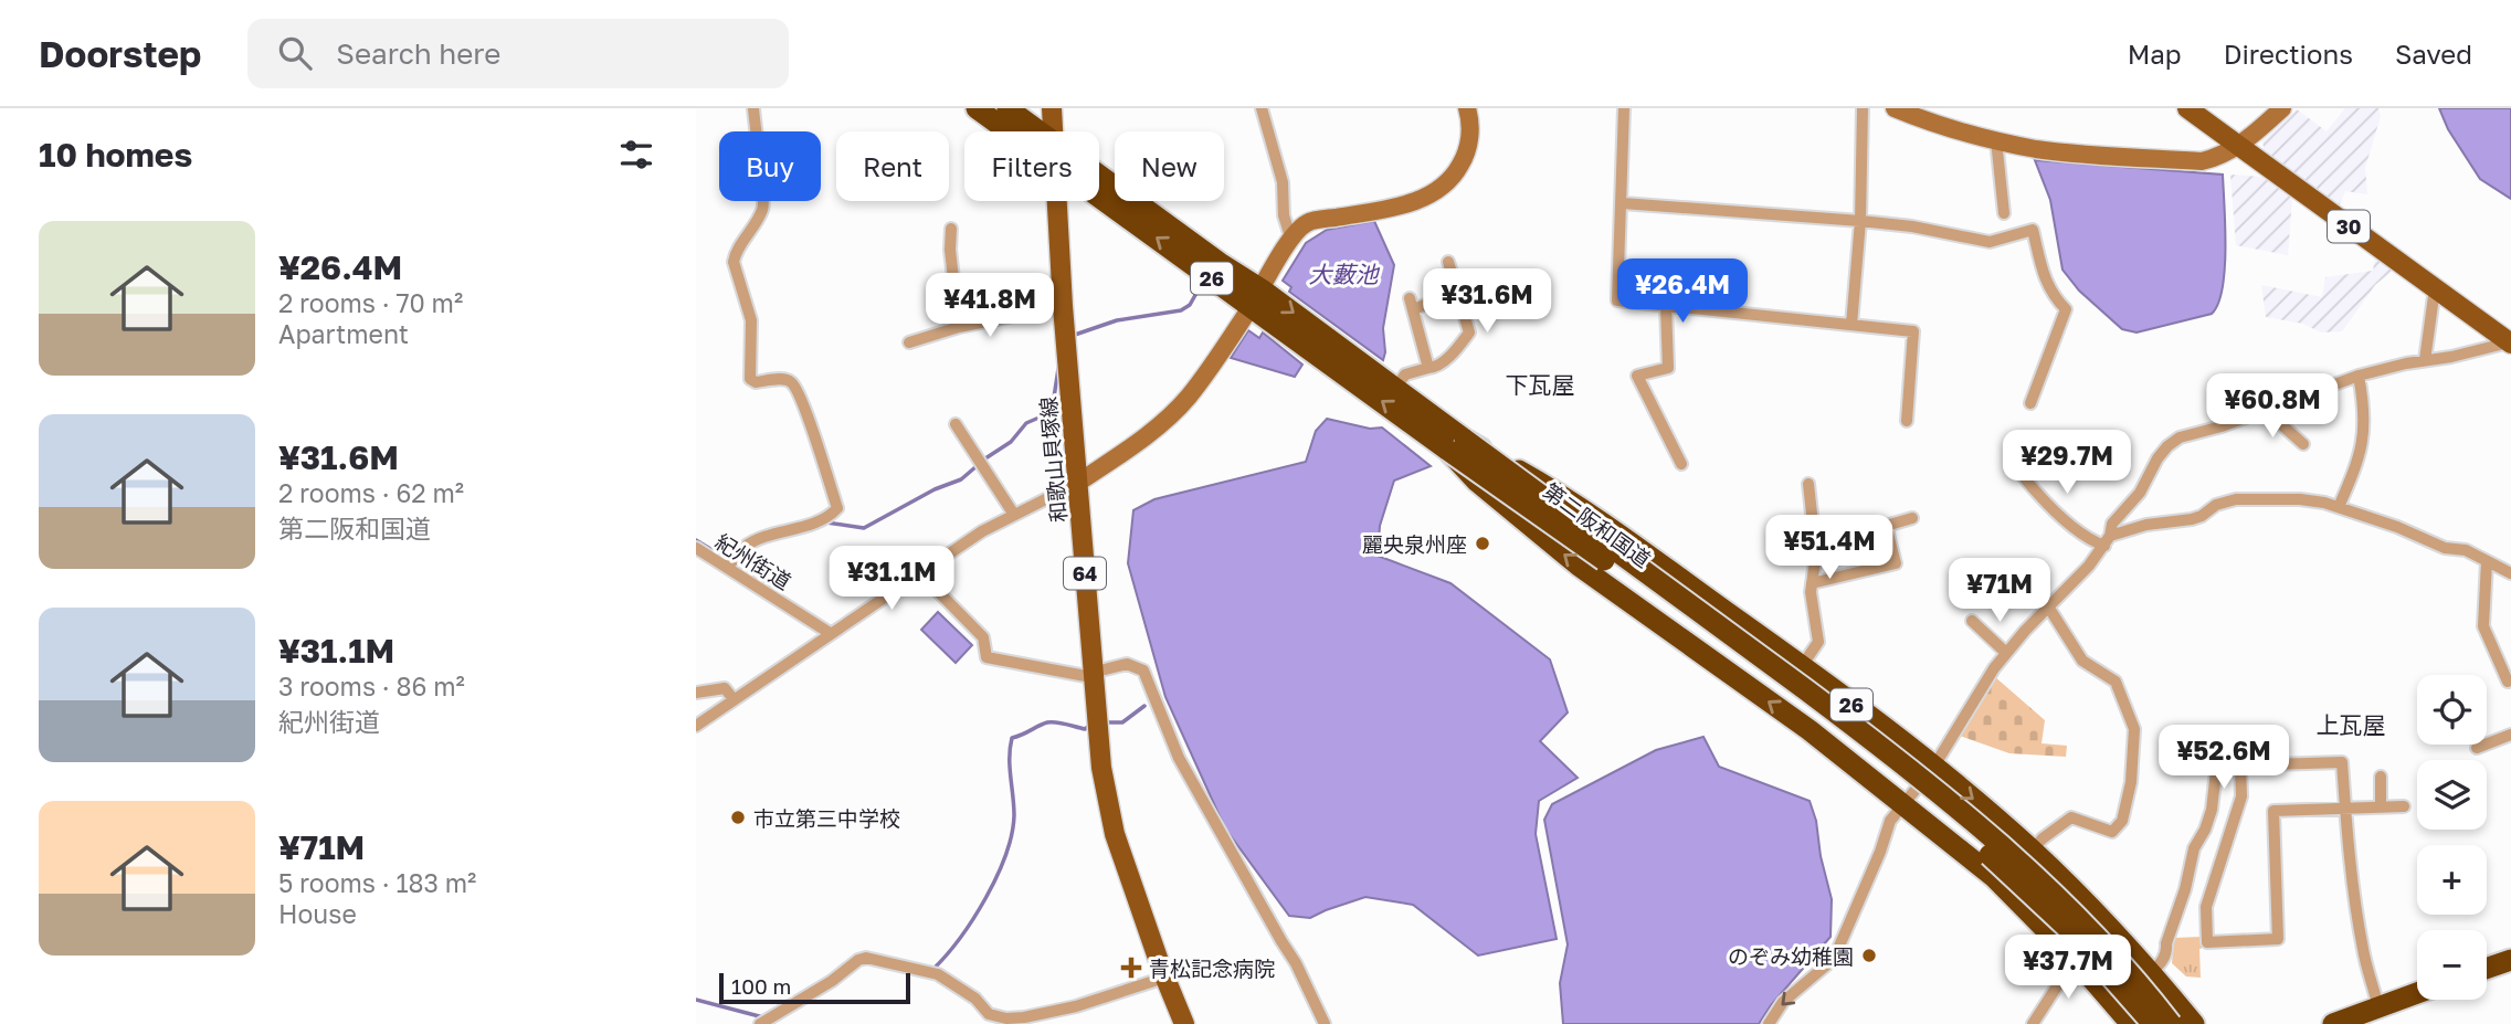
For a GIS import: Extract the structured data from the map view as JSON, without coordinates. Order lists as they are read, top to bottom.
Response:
{
  "streets": {
    "highway": ["26", "第二阪和国道"],
    "main road": ["30", "和歌山貝塚線", "64"],
    "street": ["紀州街道"]
  },
  "crossings": [
    ["26", "第二阪和国道"]
  ],
  "districts": ["下瓦屋", "上瓦屋"],
  "water": ["大藪池"],
  "places": {
    "other": ["麗央泉州座", "市立第三中学校", "のぞみ幼稚園"],
    "health": ["青松記念病院"]
  },
  "scale_bar": "100 m",
  "page": {
    "header": "Doorstep",
    "search": "Search here",
    "nav": ["Map", "Directions", "Saved"],
    "heading": "10 homes",
    "chip": [
      "Buy",
      "Rent",
      "Filters",
      "New"
    ],
    "list": [
      {
        "name": "¥26.4M",
        "note": "2 rooms · 70 m² · Apartment"
      },
      {
        "name": "¥31.6M",
        "note": "2 rooms · 62 m² · 第二阪和国道"
      },
      {
        "name": "¥31.1M",
        "note": "3 rooms · 86 m² · 紀州街道"
      },
      {
        "name": "¥71M",
        "note": "5 rooms · 183 m² · House"
      }
    ],
    "price": [
      "¥26.4M",
      "¥31.6M",
      "¥41.8M",
      "¥60.8M",
      "¥29.7M",
      "¥51.4M",
      "¥31.1M",
      "¥71M",
      "¥52.6M",
      "¥37.7M"
    ],
    "map_buttons": ["+", "−"],
    "scale": "100 m"
  }
}
